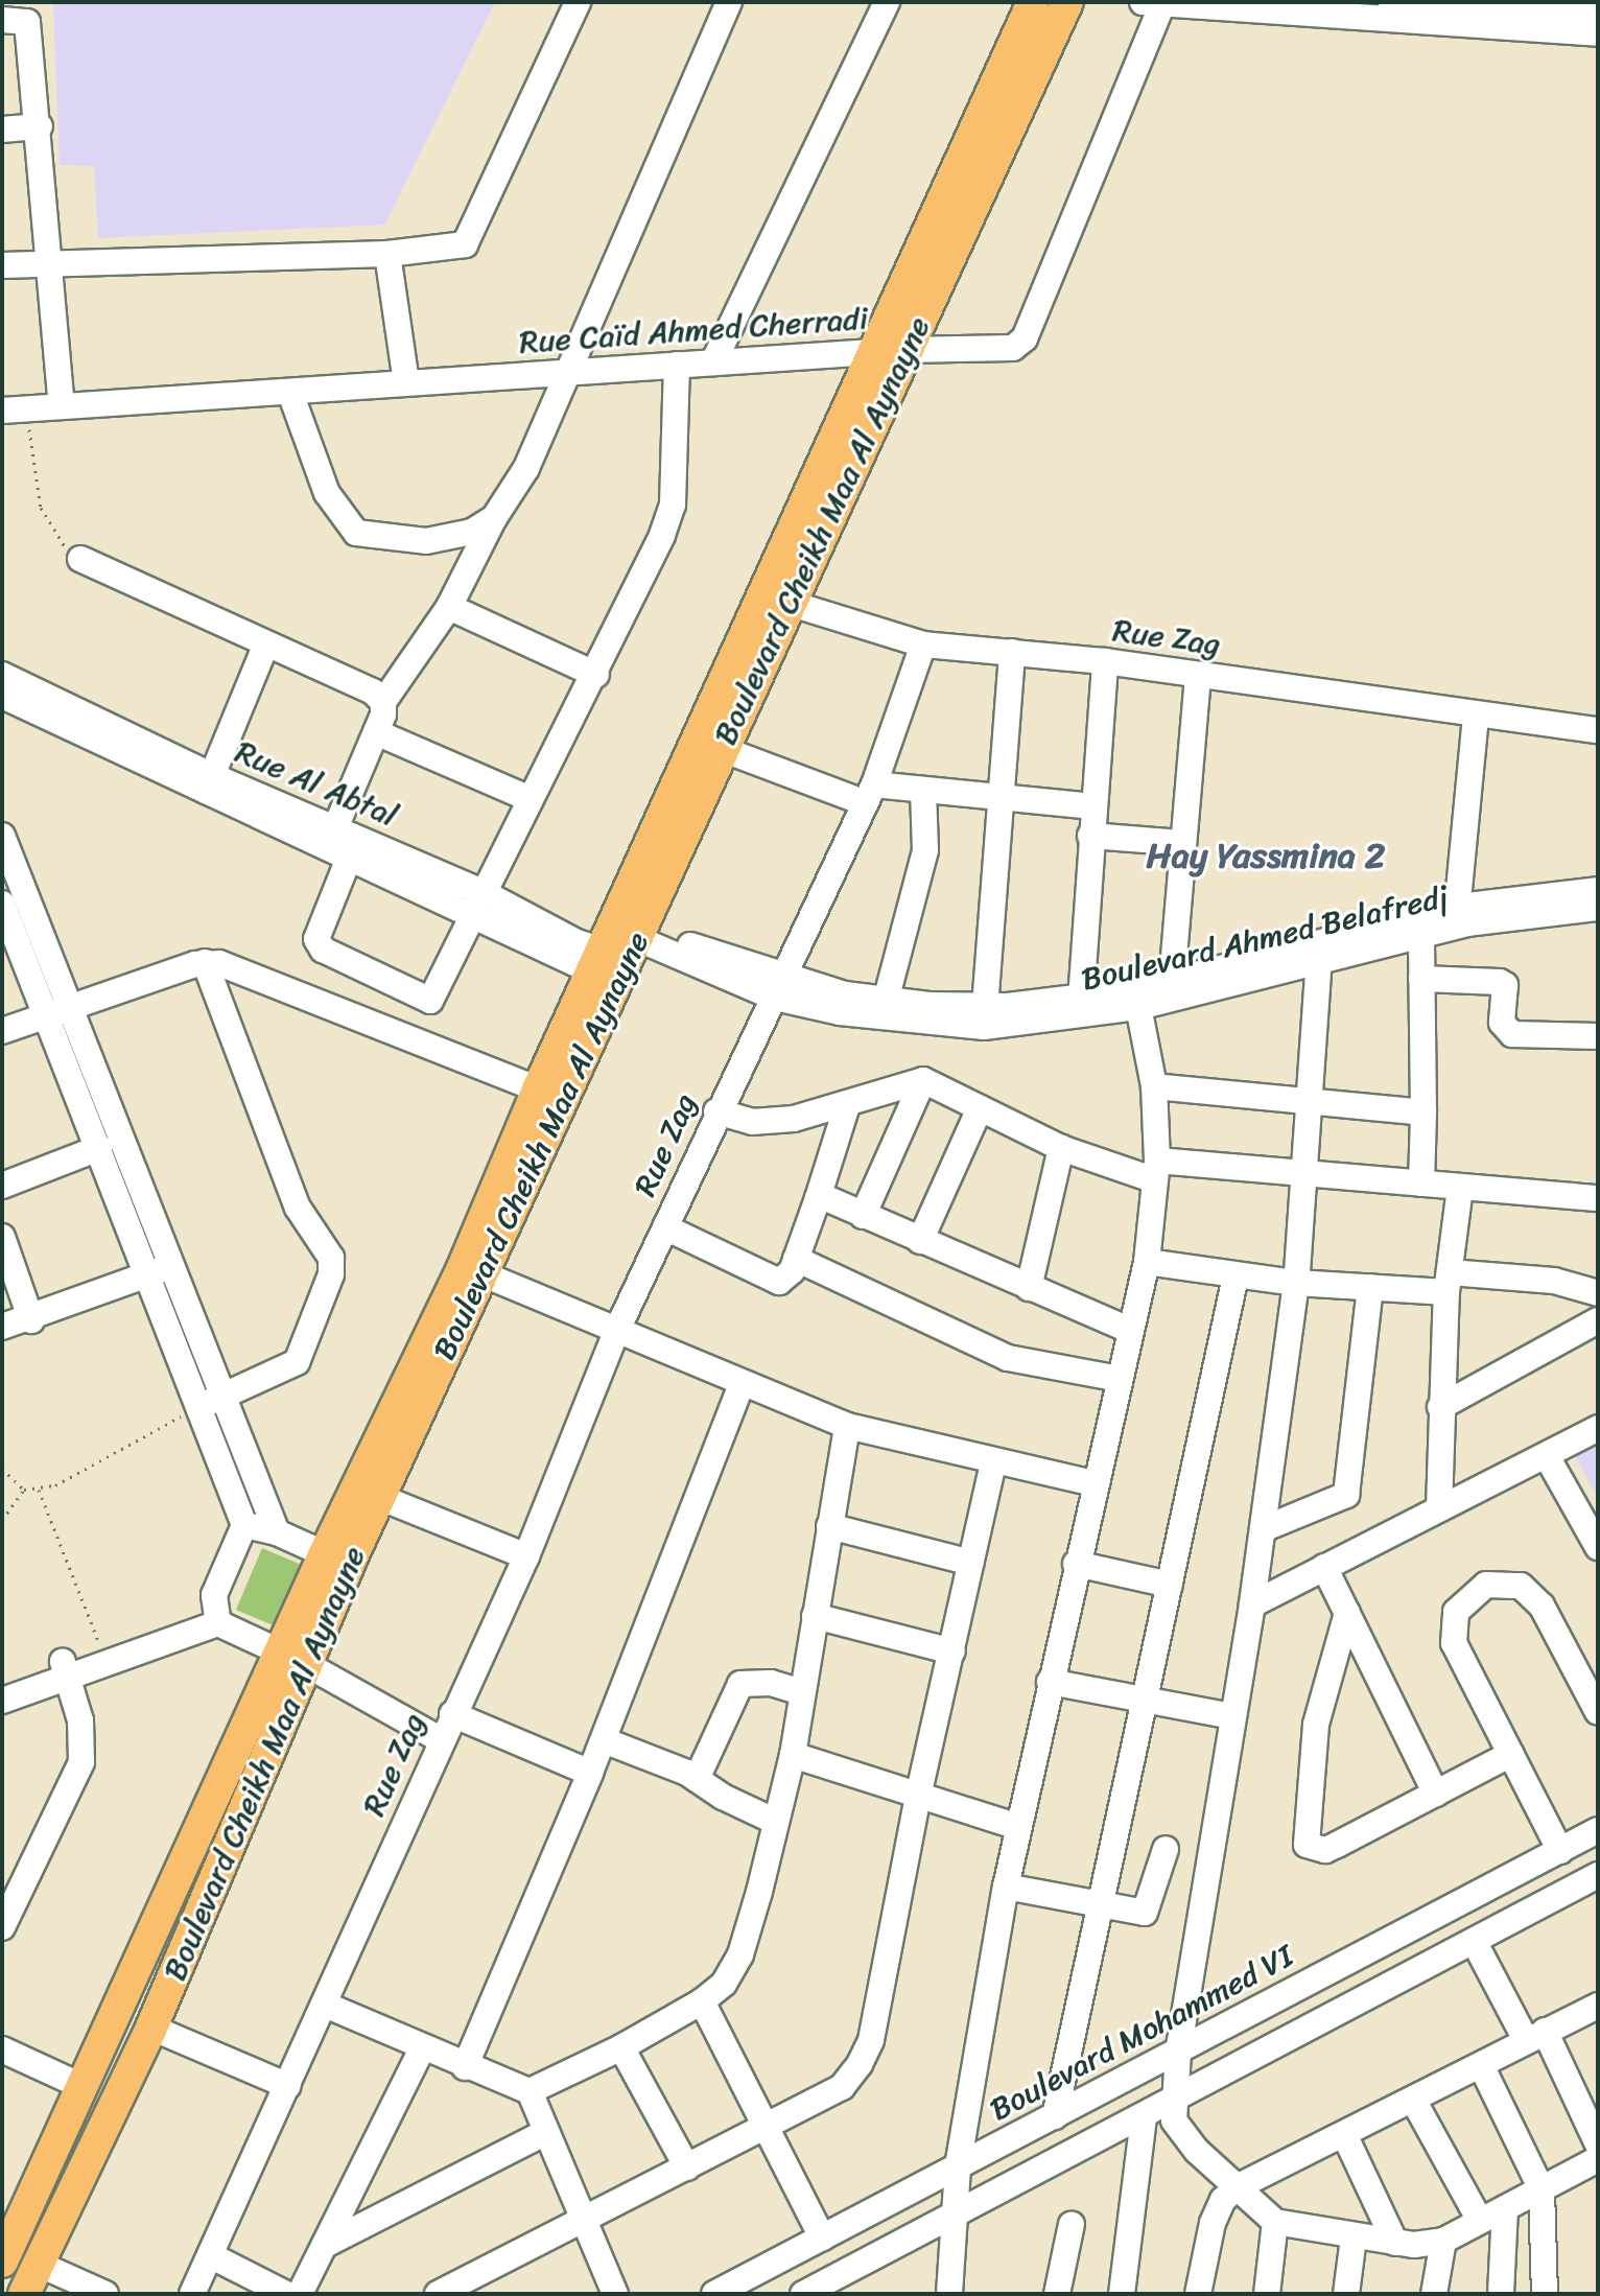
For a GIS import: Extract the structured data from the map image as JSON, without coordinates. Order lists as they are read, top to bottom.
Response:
{
  "streets": {
    "main road": ["Boulevard Cheikh Maa Al Aynayne"],
    "street": [
      "Rue Caïd Ahmed Cherradi",
      "Rue Zag",
      "Rue Al Abtal",
      "Boulevard Ahmed Belafredj",
      "Boulevard Mohammed VI"
    ]
  },
  "crossings": [
    ["Rue Caïd Ahmed Cherradi", "Boulevard Cheikh Maa Al Aynayne"],
    ["Boulevard Cheikh Maa Al Aynayne", "Rue Al Abtal"],
    ["Boulevard Cheikh Maa Al Aynayne", "Boulevard Ahmed Belafredj"],
    ["Rue Zag", "Boulevard Ahmed Belafredj"]
  ],
  "districts": ["Hay Yassmina 2"]
}
